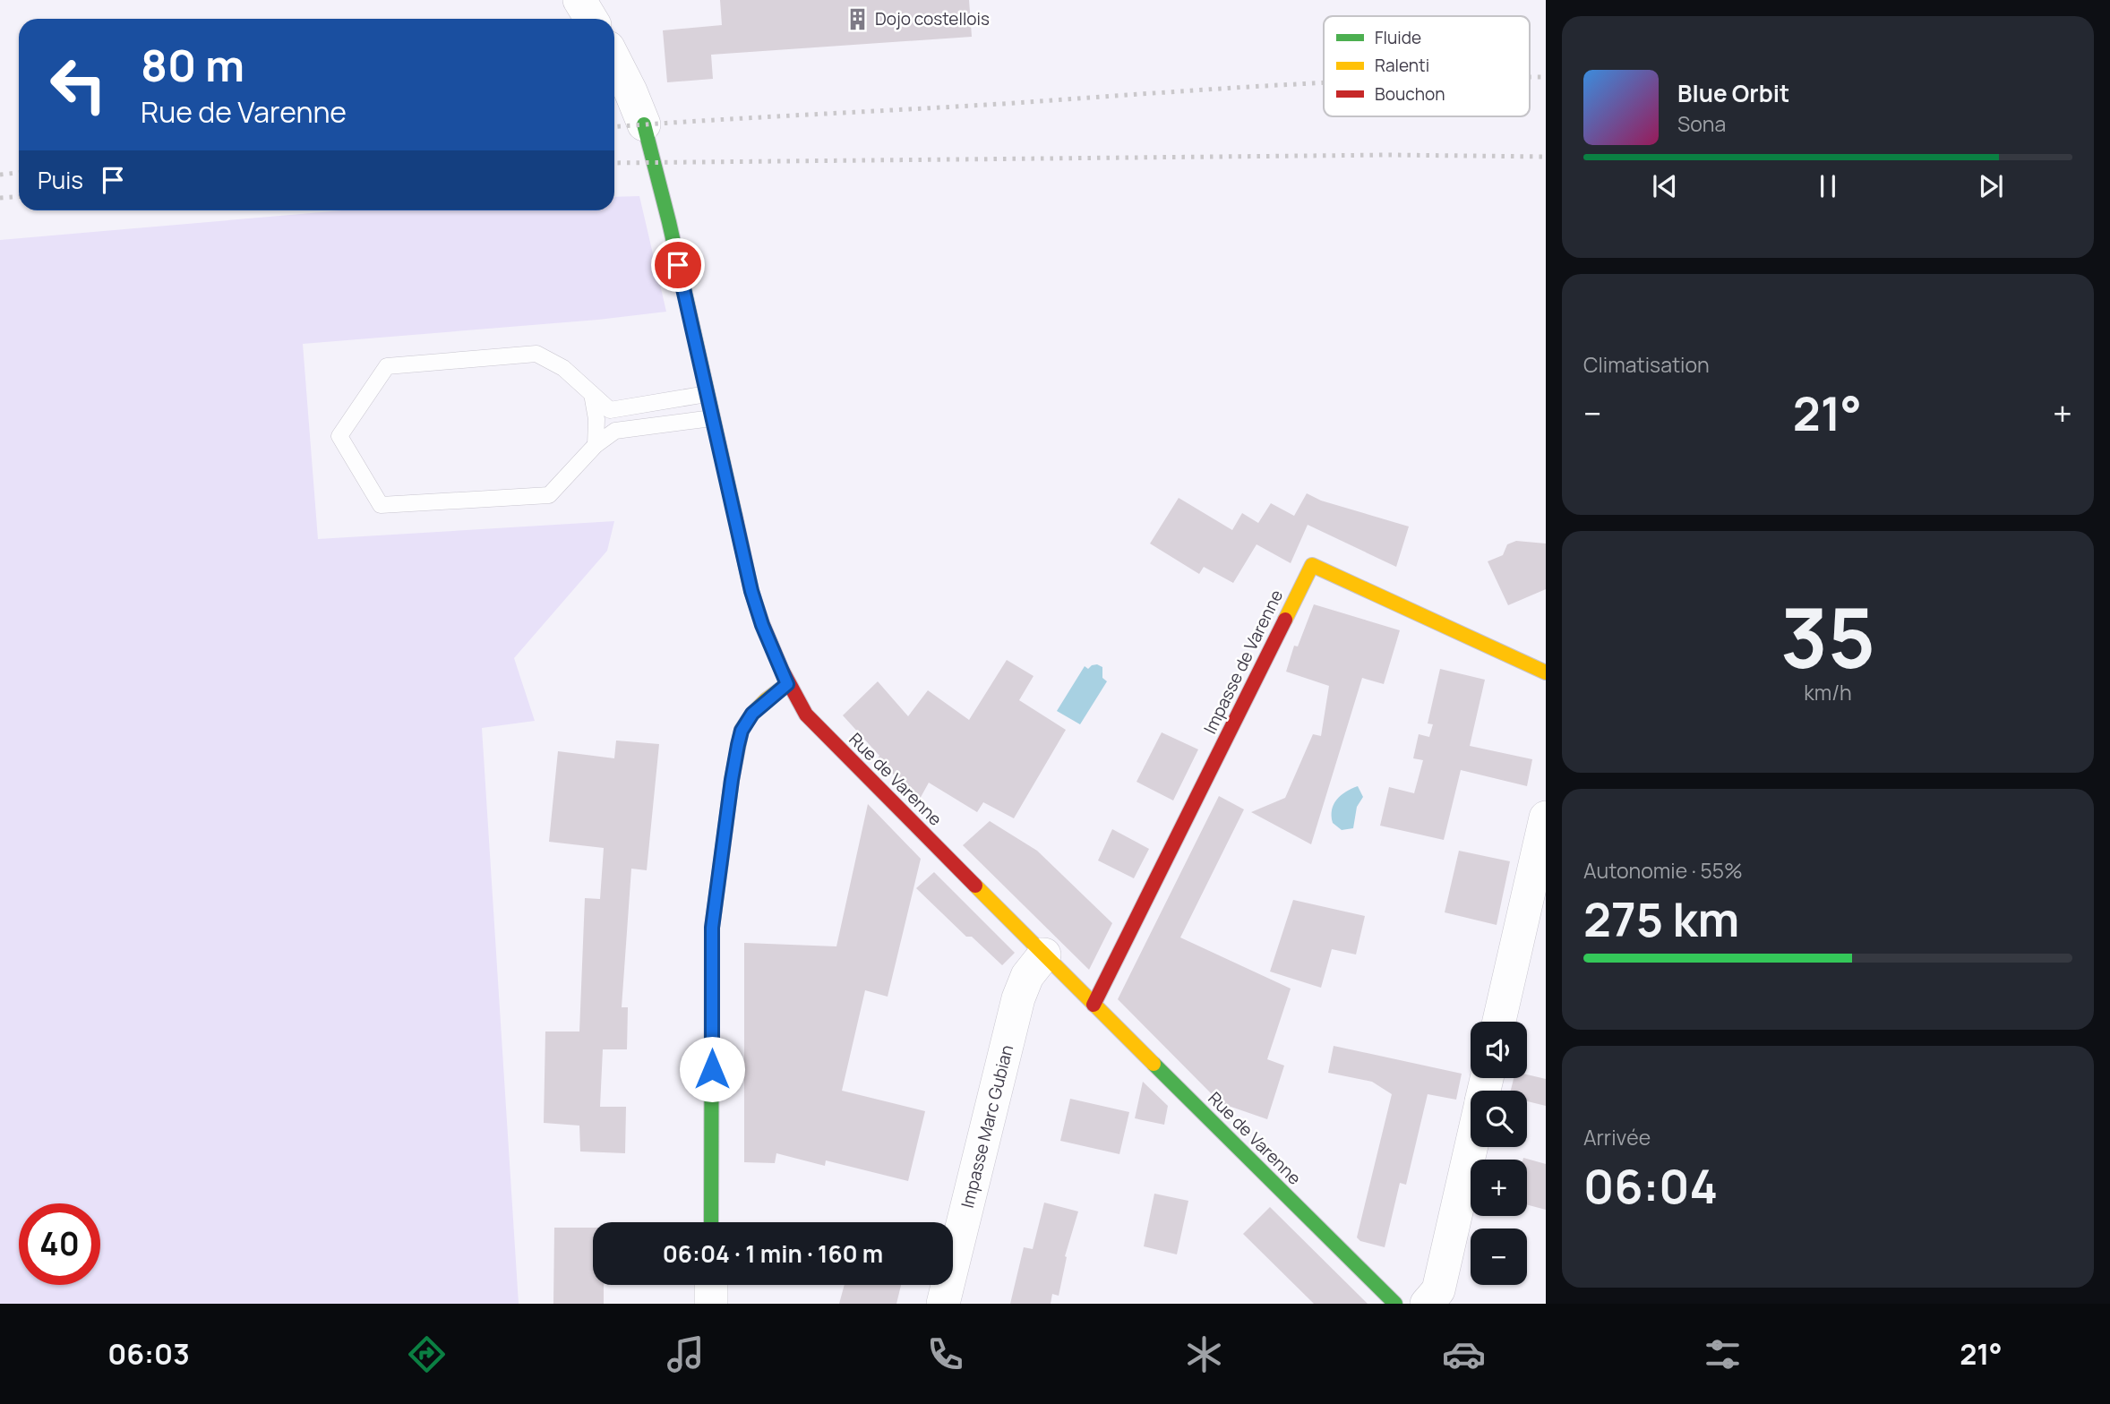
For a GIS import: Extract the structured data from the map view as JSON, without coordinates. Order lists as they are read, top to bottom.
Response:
{
  "streets": {
    "street": ["Impasse de Varenne", "Rue de Varenne", "Impasse Marc Gubian"]
  },
  "crossings": [
    ["Impasse de Varenne", "Rue de Varenne"],
    ["Rue de Varenne", "Impasse Marc Gubian"]
  ],
  "places": {
    "building": ["Dojo costellois"]
  },
  "legend": ["Fluide", "Ralenti", "Bouchon"],
  "page": {
    "turn": ["80 m", "Rue de Varenne"],
    "song": ["Blue Orbit", "Sona"],
    "then": "Puis",
    "tile": [
      "Climatisation",
      ["35", "km/h"],
      ["Autonomie · 55%", "275 km"],
      ["Arrivée", "06:04"]
    ],
    "heat": ["−", "21°", "+"],
    "map_buttons": ["+", "−"],
    "limit": "40",
    "trip": "06:04 · 1 min · 160 m",
    "tabs": ["06:03", "21°"]
  }
}
